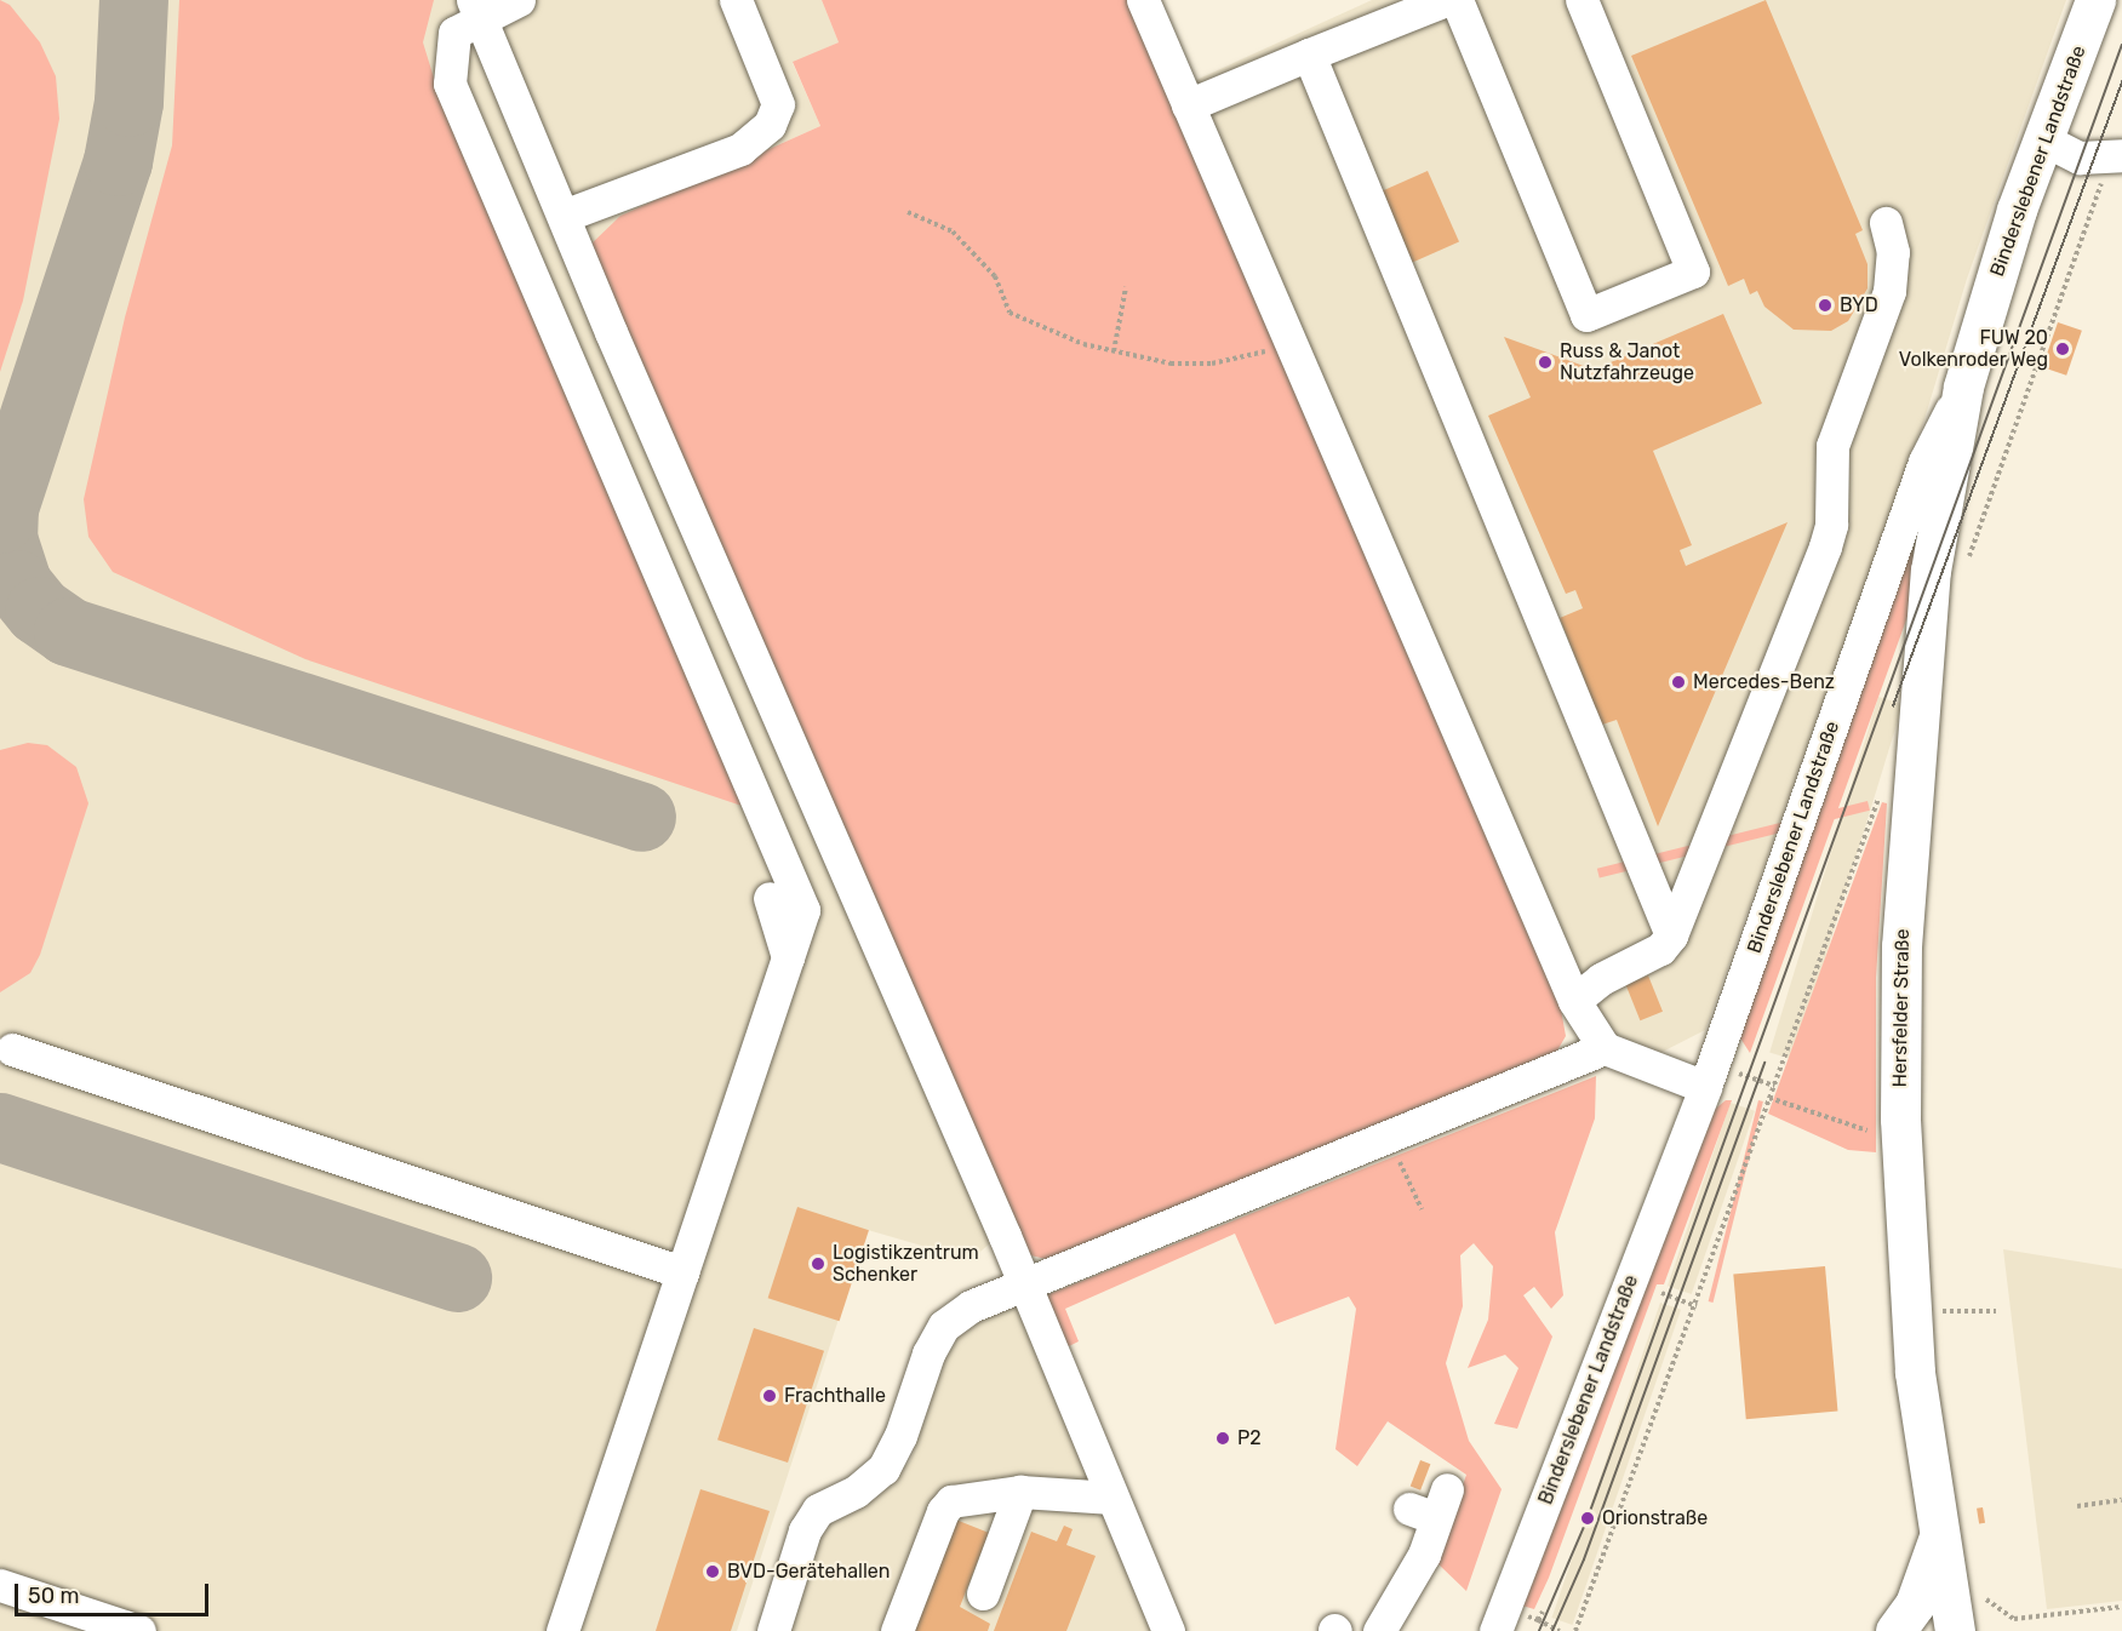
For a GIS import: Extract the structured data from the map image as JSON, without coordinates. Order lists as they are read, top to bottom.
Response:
{
  "streets": {
    "main road": ["Binderslebener Landstraße", "Hersfelder Straße"]
  },
  "crossings": [
    ["Binderslebener Landstraße", "Hersfelder Straße"]
  ],
  "places": [
    "BYD",
    "FUW 20 Volkenroder Weg",
    "Russ & Janot Nutzfahrzeuge",
    "Mercedes-Benz",
    "Logistikzentrum Schenker",
    "Frachthalle",
    "P2",
    "Orionstraße",
    "BVD-Gerätehallen"
  ],
  "scale_bar": "50 m"
}
